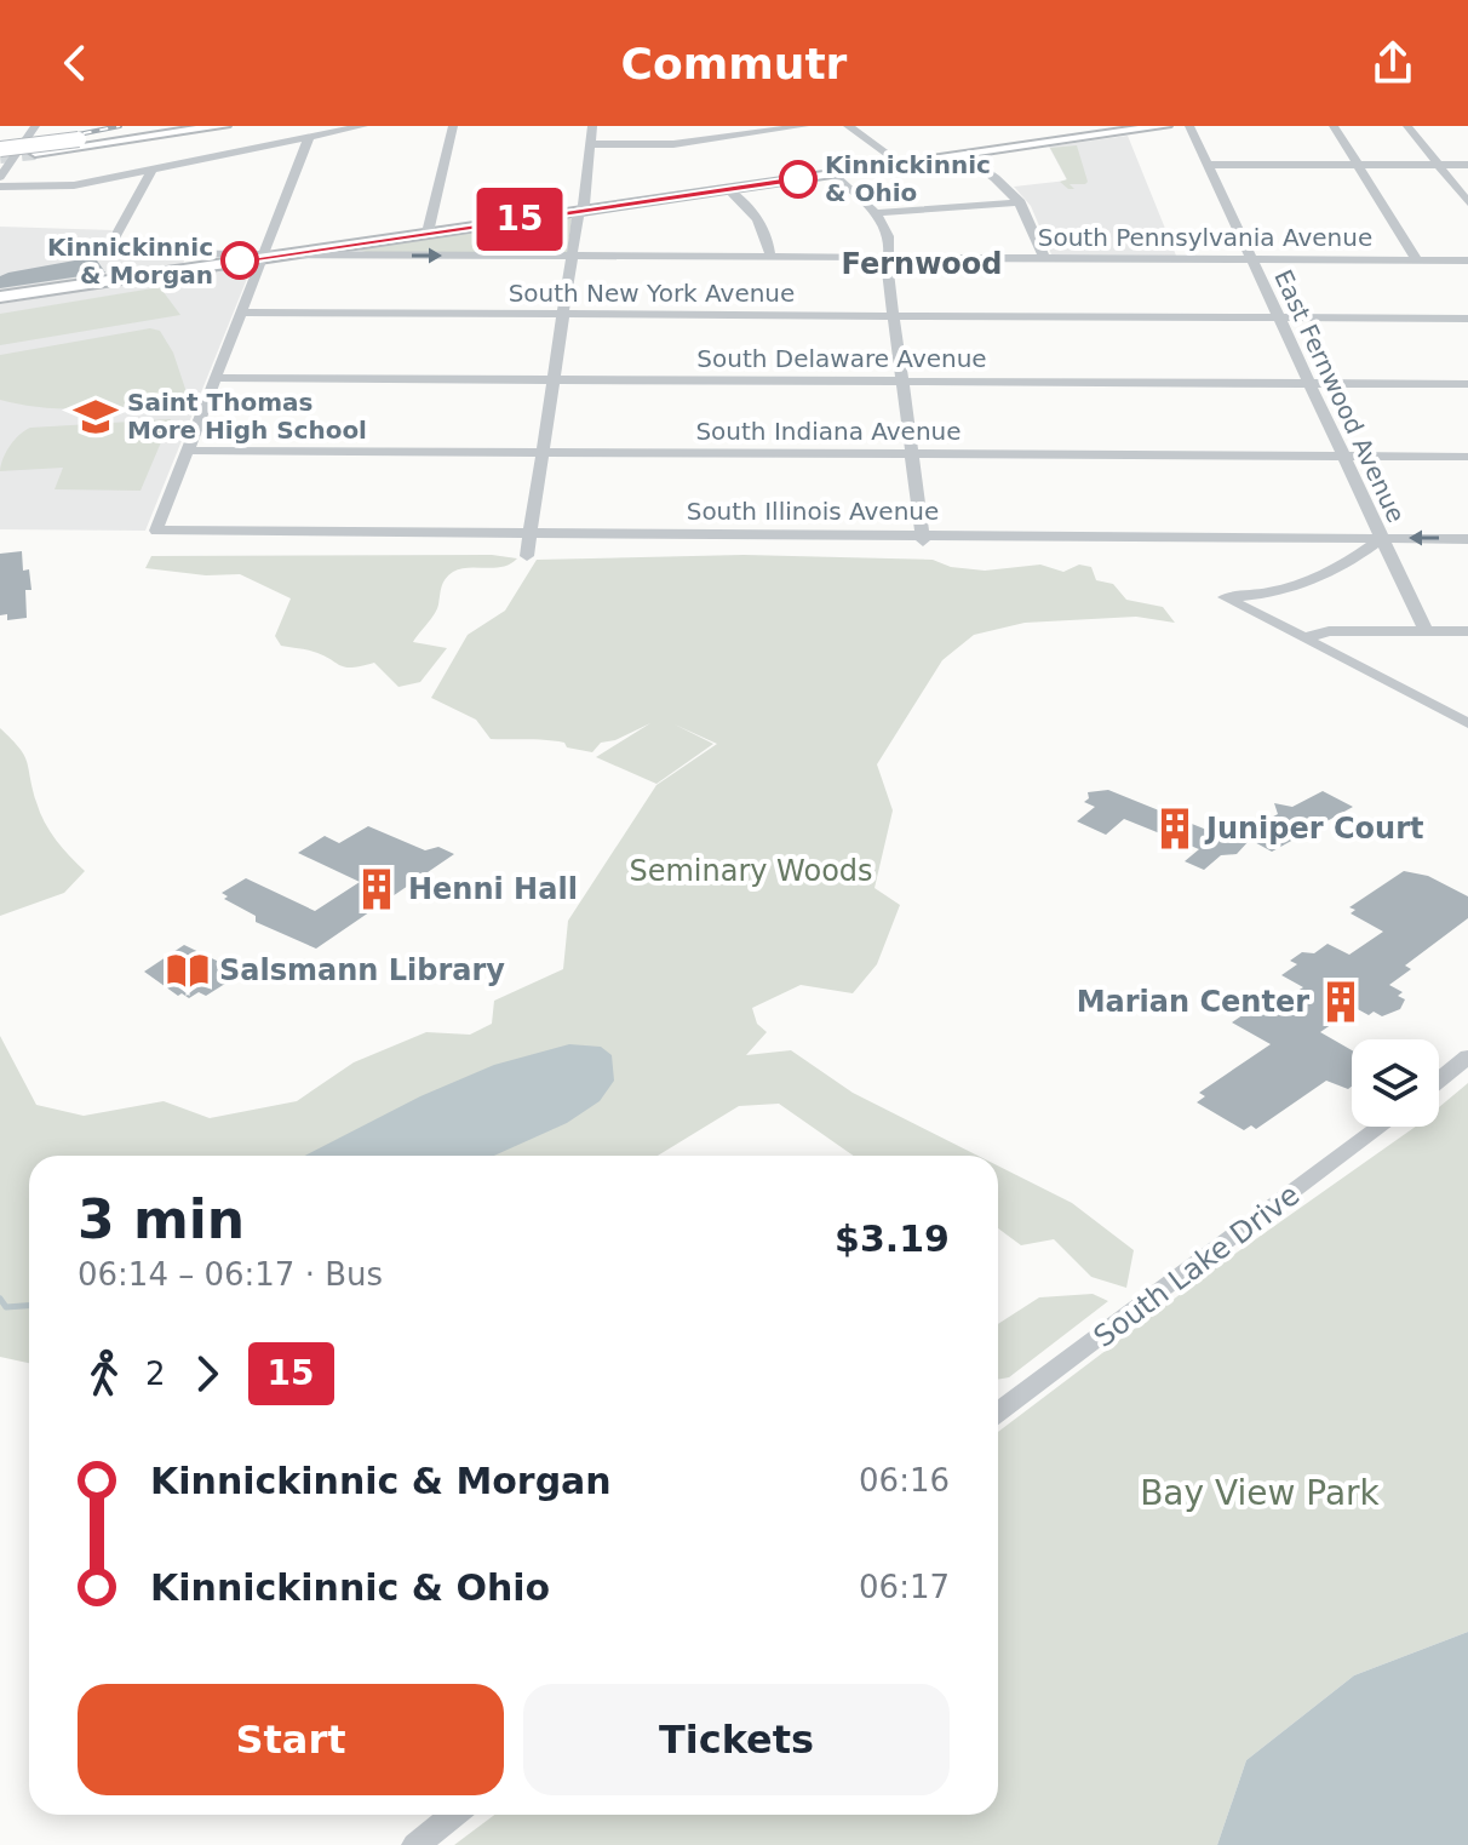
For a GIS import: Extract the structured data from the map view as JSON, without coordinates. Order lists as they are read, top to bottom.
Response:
{
  "streets": {
    "street": [
      "South Pennsylvania Avenue",
      "South New York Avenue",
      "South Delaware Avenue",
      "East Fernwood Avenue",
      "South Indiana Avenue",
      "South Illinois Avenue",
      "South Lake Drive"
    ]
  },
  "crossings": [
    ["South Pennsylvania Avenue", "East Fernwood Avenue"],
    ["South New York Avenue", "East Fernwood Avenue"],
    ["South Delaware Avenue", "East Fernwood Avenue"],
    ["East Fernwood Avenue", "South Indiana Avenue"],
    ["East Fernwood Avenue", "South Illinois Avenue"],
    ["South Indiana Avenue", "South Illinois Avenue"]
  ],
  "districts": ["Fernwood"],
  "parks": ["Seminary Woods", "Bay View Park"],
  "places": {
    "other": ["Kinnickinnic & Ohio", "Kinnickinnic & Morgan"],
    "school or university": ["Saint Thomas More High School"],
    "building": ["Juniper Court", "Henni Hall", "Marian Center"],
    "library": ["Salsmann Library"]
  },
  "lines": ["bus line 15"],
  "page": {
    "header": "Commutr",
    "on_map": "15",
    "heading": ["3 min", "06:14 – 06:17 · Bus", "$3.19"],
    "legs": ["2", "15"],
    "list": [
      {
        "name": "Kinnickinnic & Morgan",
        "value": "06:16"
      },
      {
        "name": "Kinnickinnic & Ohio",
        "value": "06:17"
      }
    ],
    "buttons": ["Start", "Tickets"]
  }
}
